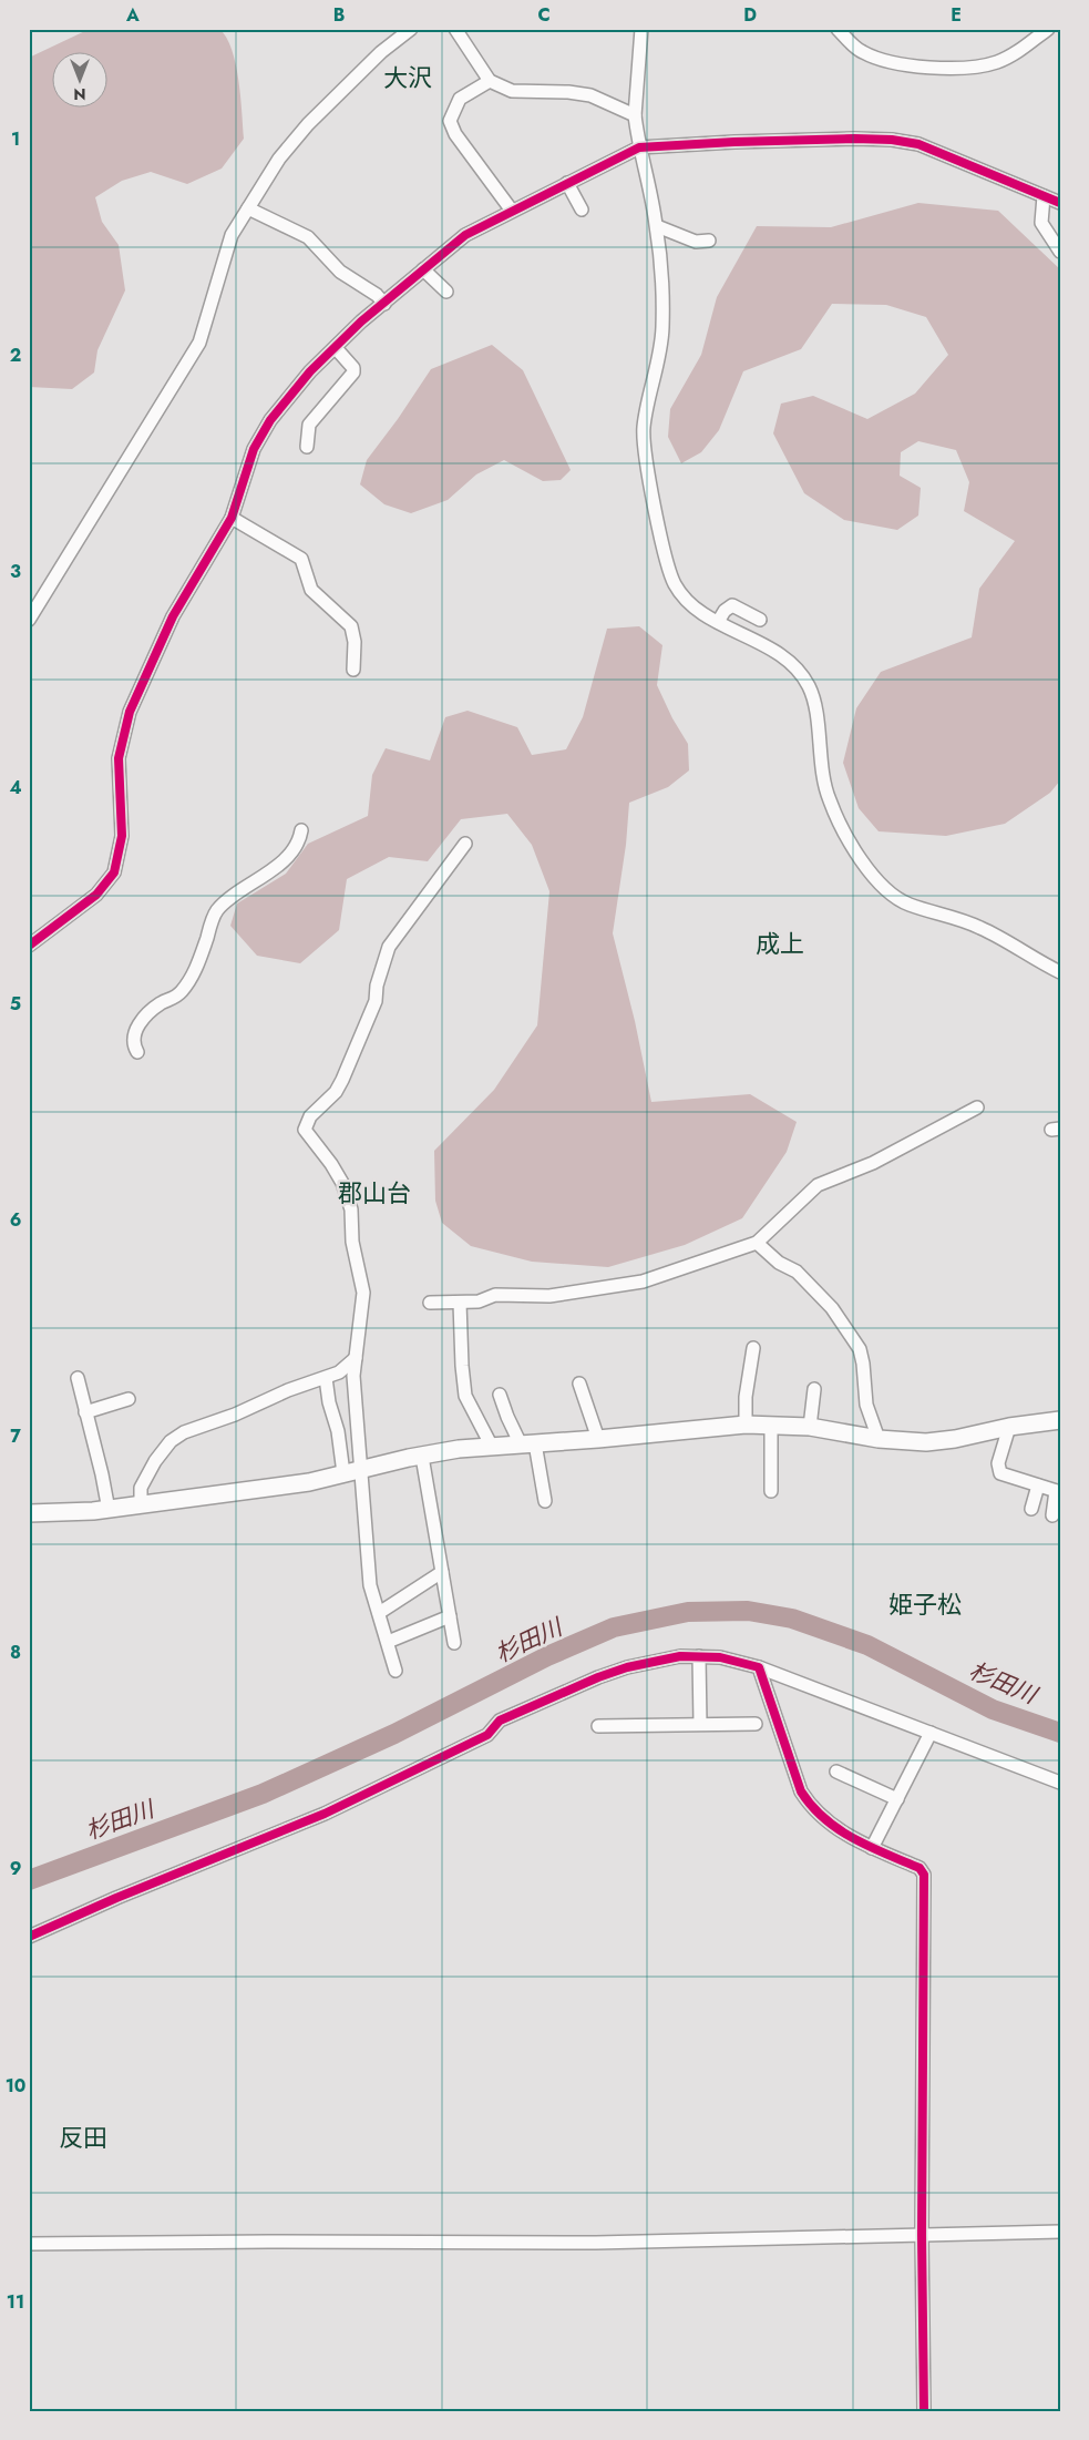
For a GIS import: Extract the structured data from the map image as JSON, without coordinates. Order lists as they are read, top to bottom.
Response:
{
  "districts": [
    "大沢",
    "成上",
    "郡山台",
    "姫子松",
    "反田"
  ],
  "water": ["杉田川"],
  "north": "bottom",
  "grid": {
    "columns": [
      "A",
      "B",
      "C",
      "D",
      "E"
    ],
    "rows": [
      "1",
      "2",
      "3",
      "4",
      "5",
      "6",
      "7",
      "8",
      "9",
      "10",
      "11"
    ]
  }
}
